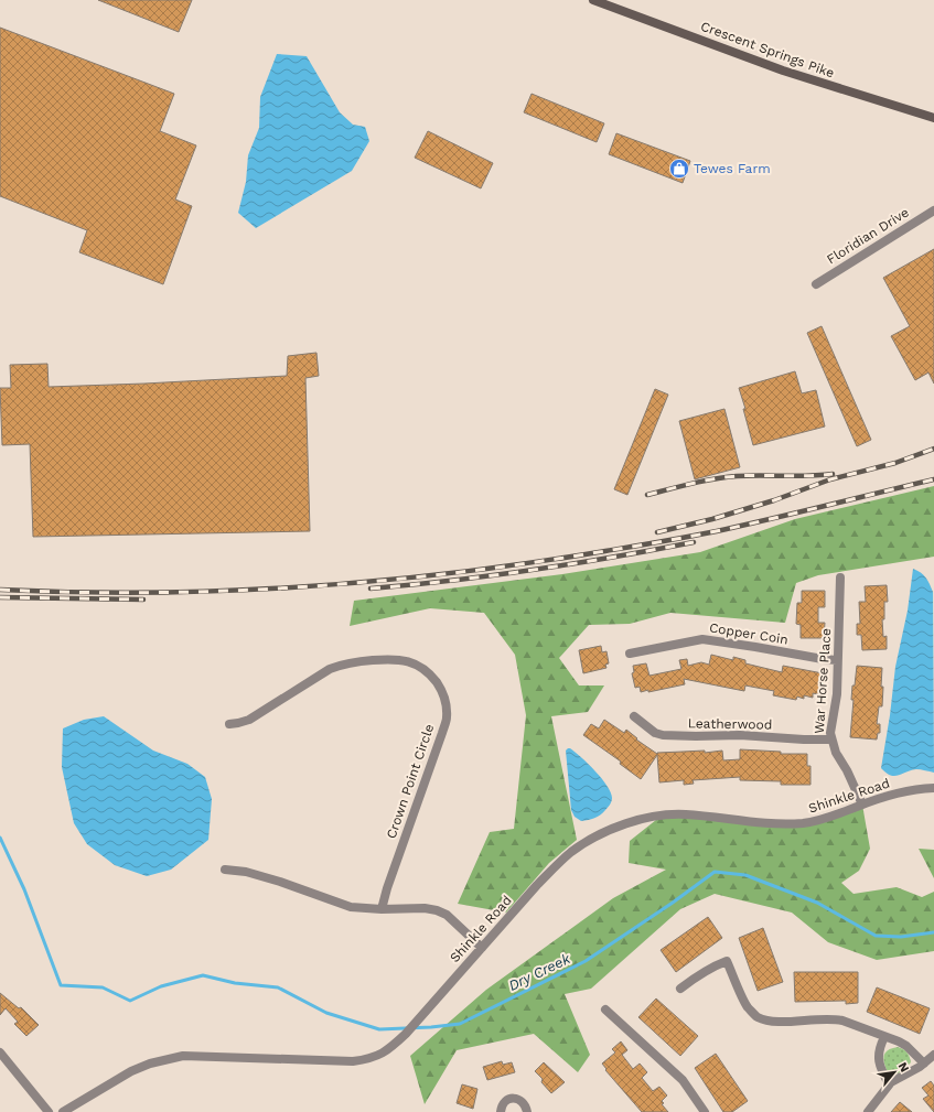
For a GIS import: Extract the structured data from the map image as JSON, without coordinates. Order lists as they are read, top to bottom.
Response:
{
  "streets": {
    "main road": ["Crescent Springs Pike"],
    "street": [
      "Floridian Drive",
      "Copper Coin",
      "War Horse Place",
      "Leatherwood",
      "Crown Point Circle",
      "Shinkle Road"
    ]
  },
  "crossings": [
    ["Copper Coin", "War Horse Place"],
    ["War Horse Place", "Leatherwood"],
    ["War Horse Place", "Shinkle Road"]
  ],
  "water": ["Dry Creek"],
  "places": {
    "shop": ["Tewes Farm"]
  },
  "north": "top right"
}
